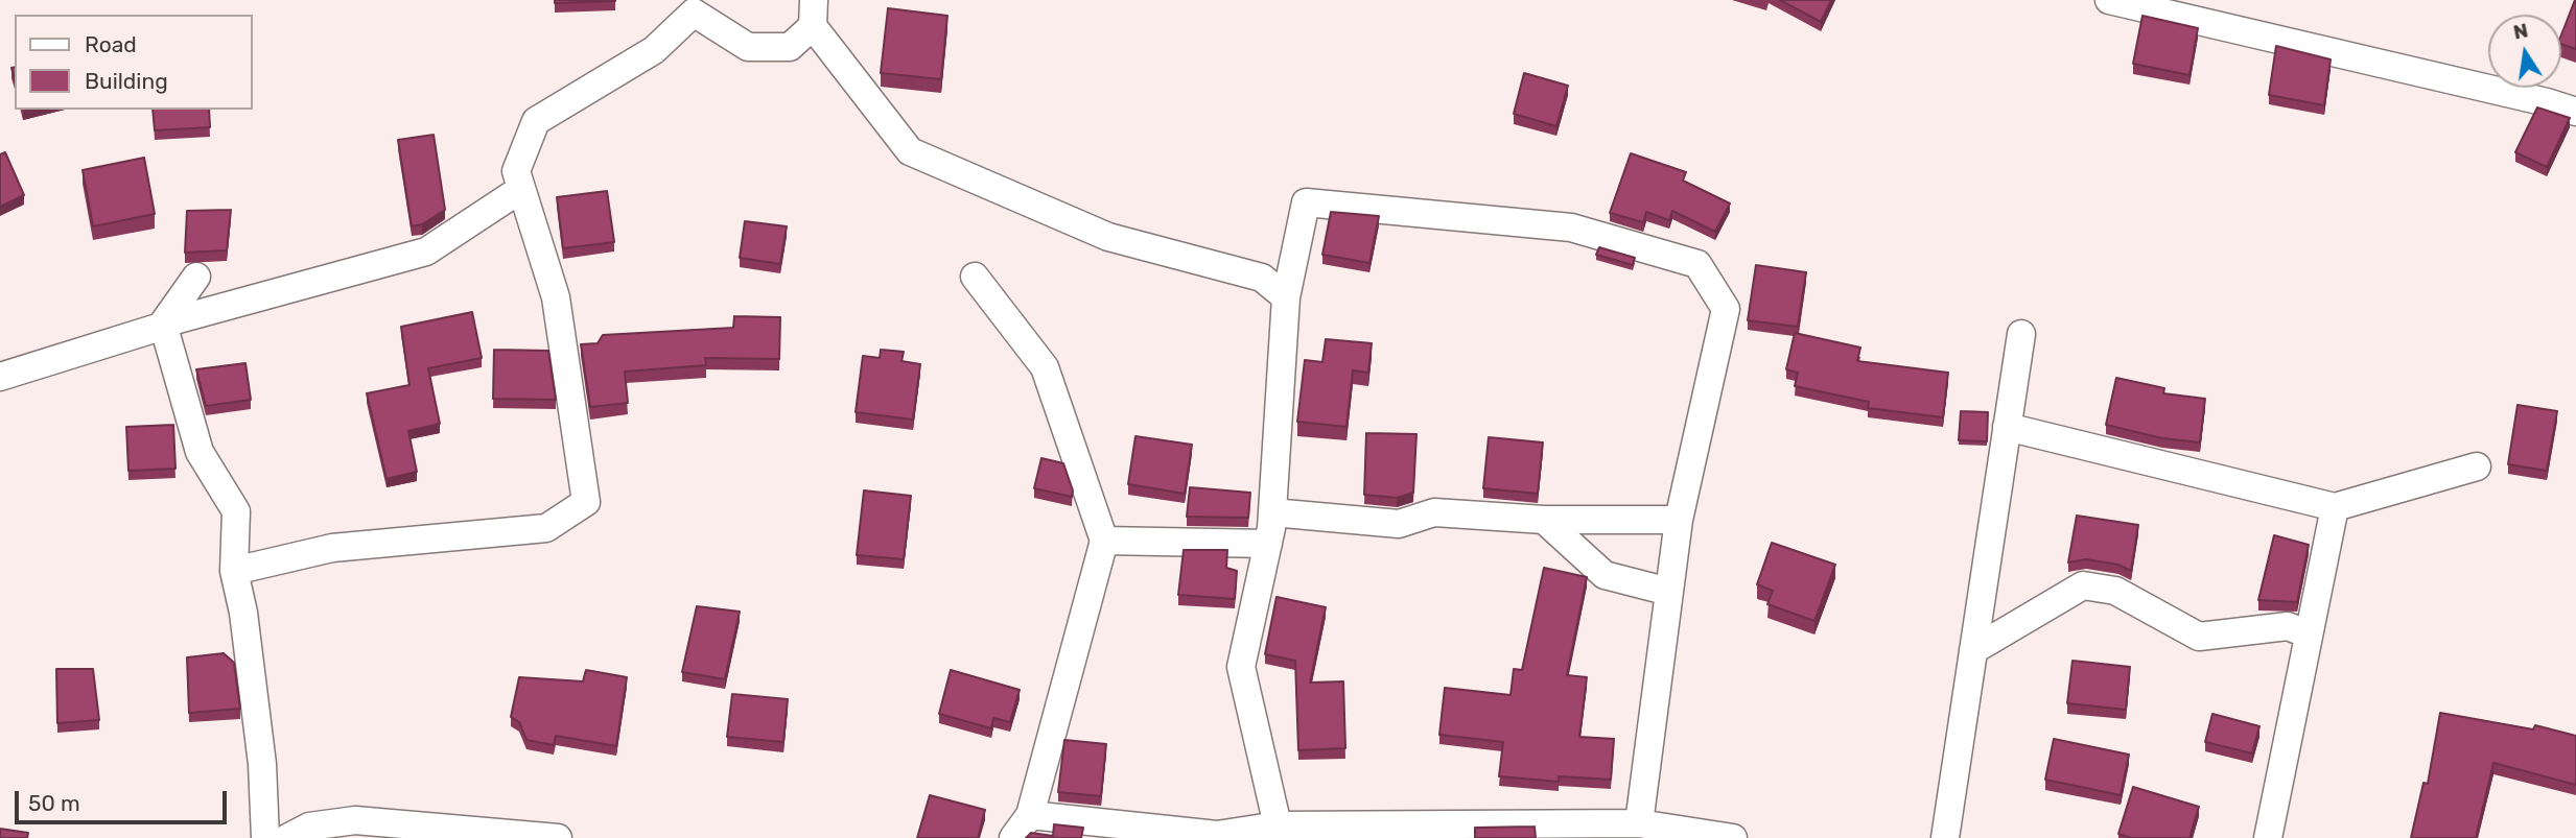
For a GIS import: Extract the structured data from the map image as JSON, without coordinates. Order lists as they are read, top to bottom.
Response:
{
  "legend": ["Road", "Building"],
  "scale_bar": "50 m",
  "north": "top"
}
